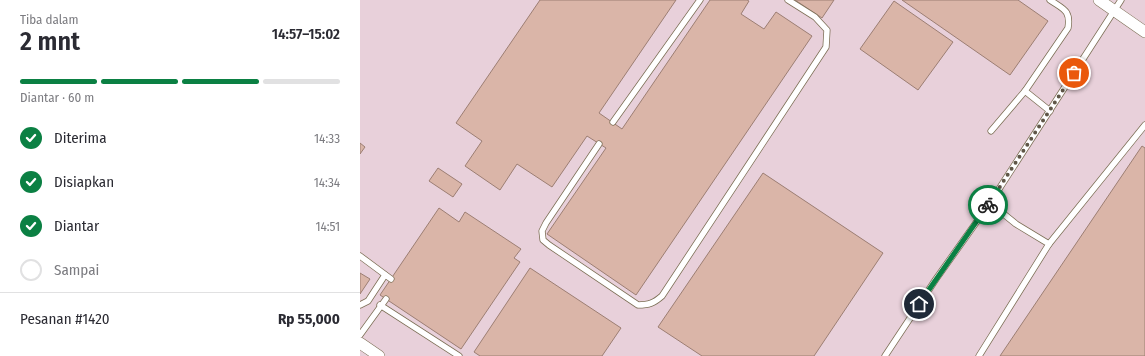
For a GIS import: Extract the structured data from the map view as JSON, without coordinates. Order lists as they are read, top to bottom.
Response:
{
  "page": {
    "heading": ["2 mnt", "Tiba dalam", "14:57–15:02"],
    "panel": ["Pesanan #1420", "Rp 55,000"],
    "bar": "Diantar · 60 m",
    "list": [
      ["Diterima", "14:33"],
      ["Disiapkan", "14:34"],
      ["Diantar", "14:51"],
      "Sampai"
    ]
  }
}
